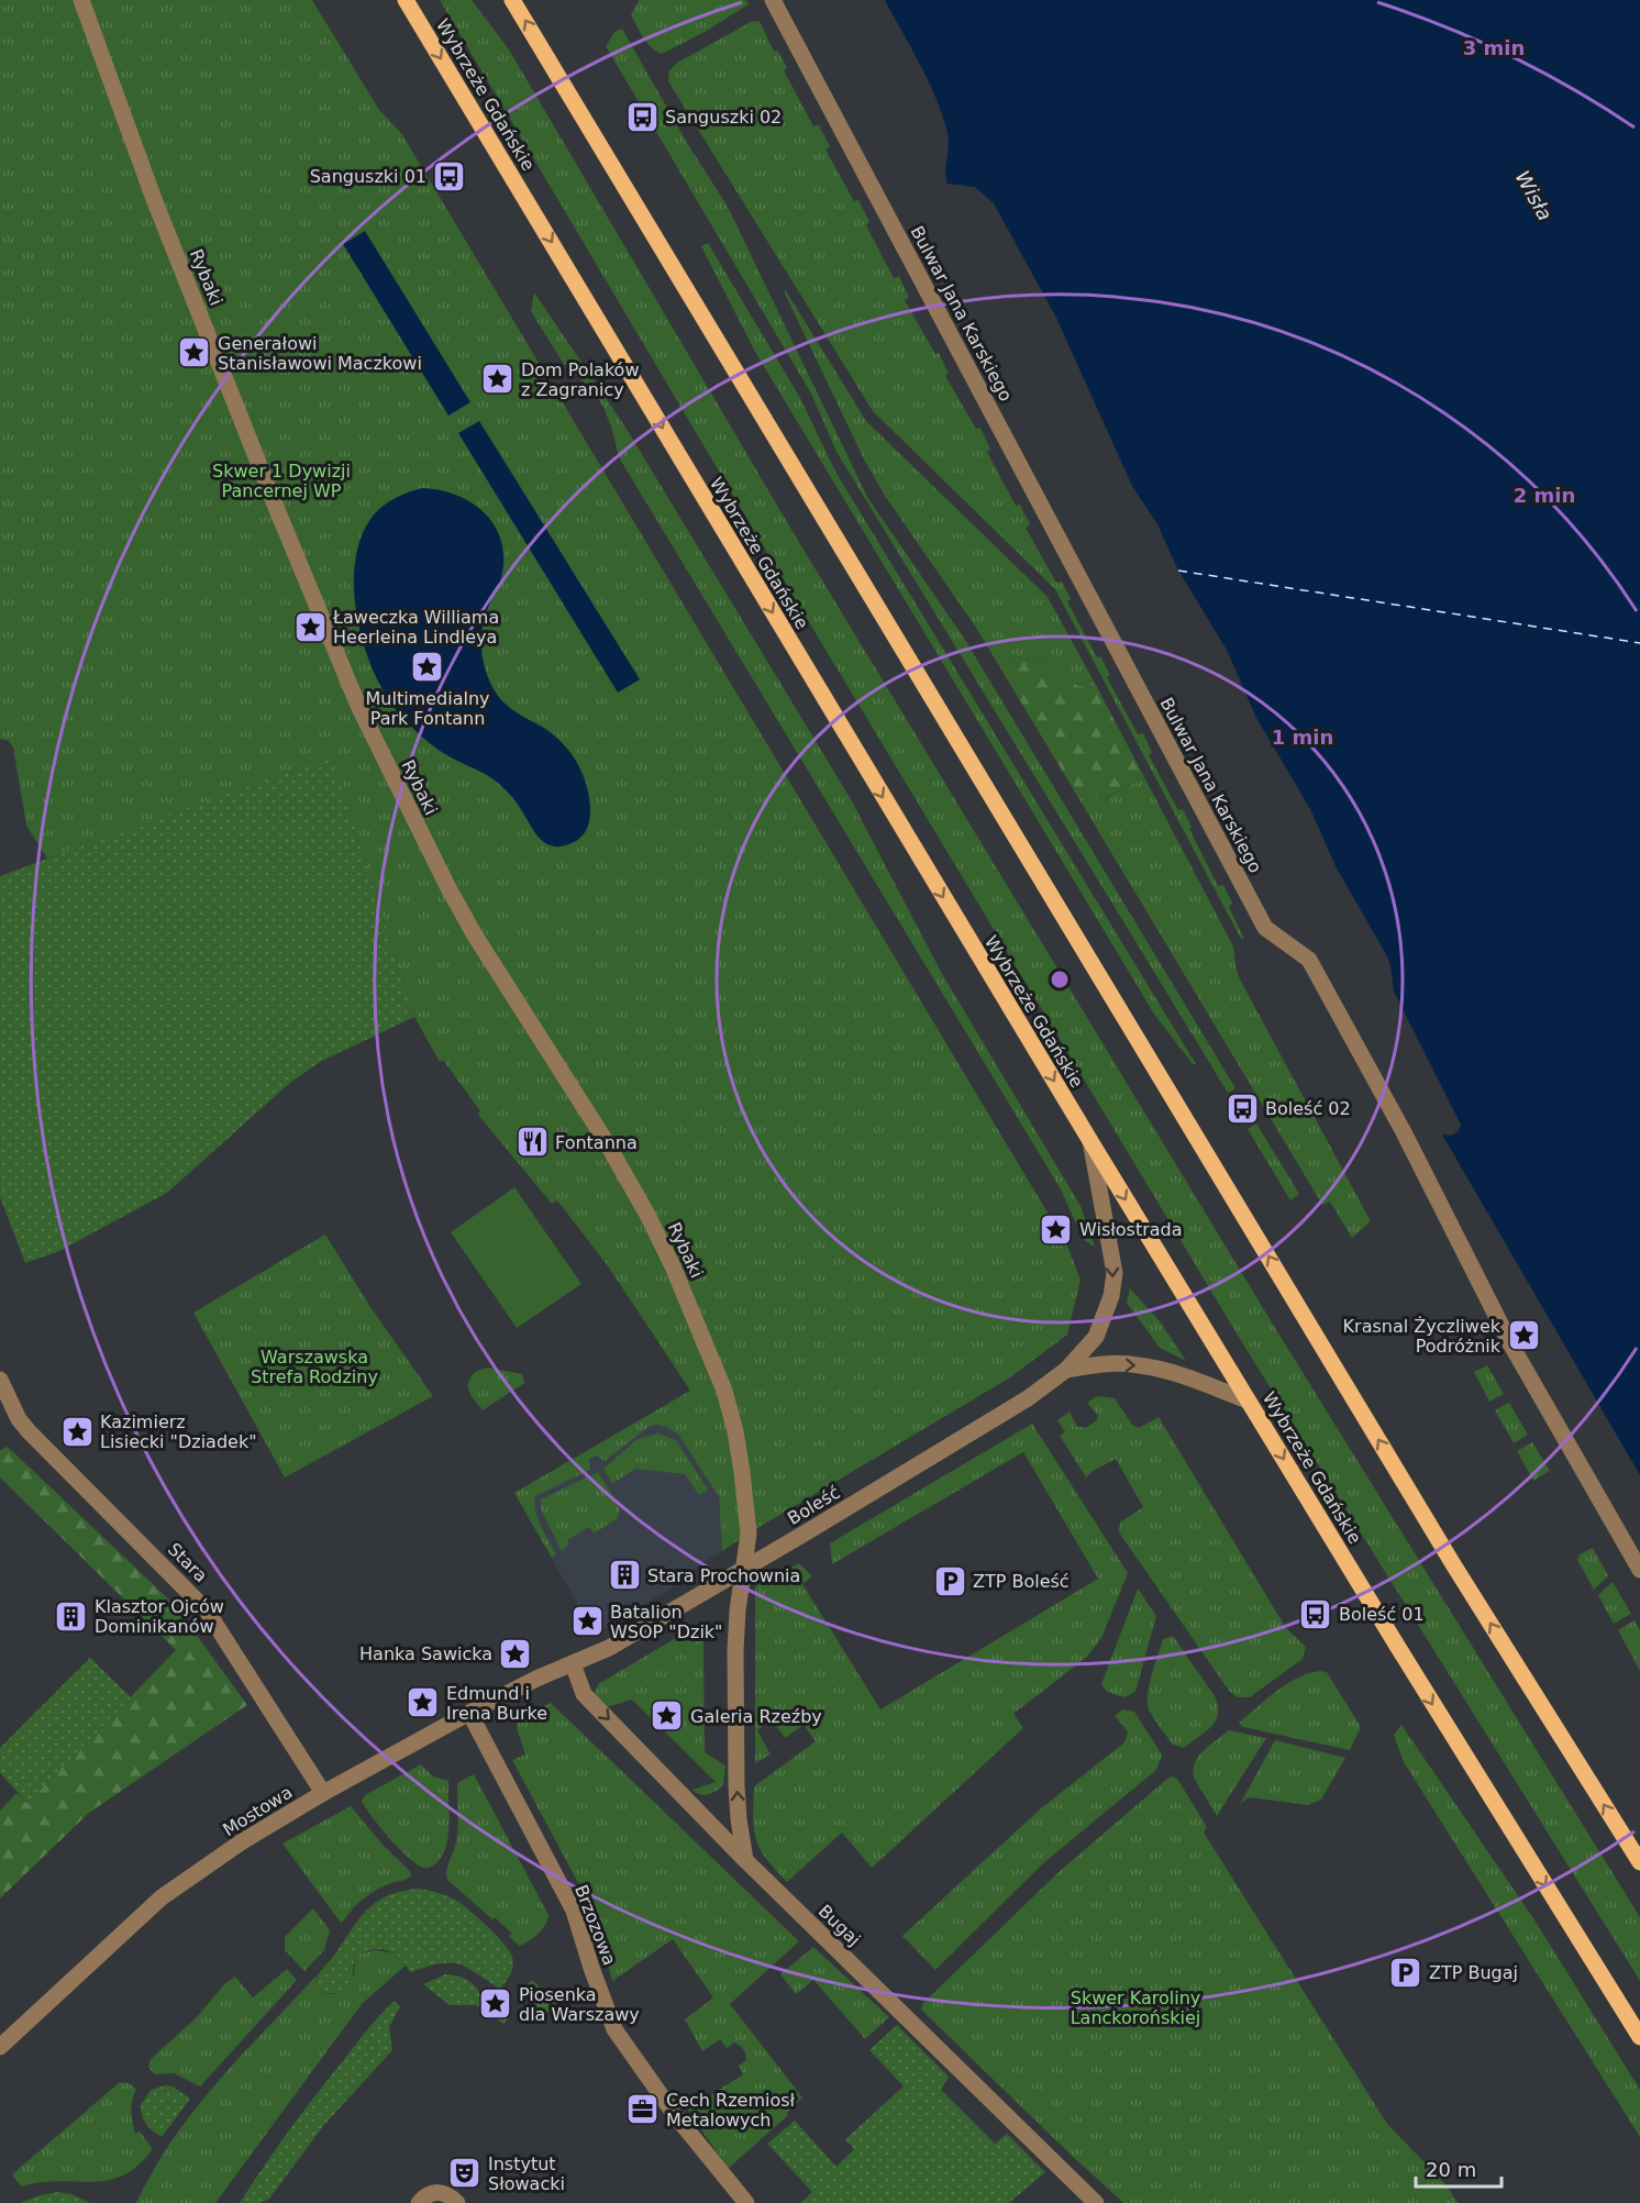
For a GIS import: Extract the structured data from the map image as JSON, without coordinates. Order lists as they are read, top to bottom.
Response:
{
  "streets": {
    "main road": ["Wybrzeże Gdańskie"],
    "street": [
      "Rybaki",
      "Bulwar Jana Karskiego",
      "Boleść",
      "Stara",
      "Mostowa",
      "Brzozowa",
      "Bugaj"
    ]
  },
  "crossings": [
    ["Wybrzeże Gdańskie", "Boleść"],
    ["Rybaki", "Boleść"],
    ["Rybaki", "Bugaj"],
    ["Boleść", "Mostowa"],
    ["Boleść", "Bugaj"],
    ["Stara", "Mostowa"],
    ["Mostowa", "Brzozowa"],
    ["Mostowa", "Bugaj"]
  ],
  "water": ["Wisła"],
  "parks": ["Skwer 1 Dywizji Pancernej WP", "Warszawska Strefa Rodziny", "Skwer Karoliny Lanckorońskiej"],
  "places": {
    "bus stop": [
      "Sanguszki 02",
      "Sanguszki 01",
      "Boleść 02",
      "Boleść 01"
    ],
    "place": [
      "Generałowi Stanisławowi Maczkowi",
      "Dom Polaków z Zagranicy",
      "Ławeczka Williama Heerleina Lindleya",
      "Multimedialny Park Fontann",
      "Wisłostrada",
      "Krasnal Życzliwek Podróżnik",
      "Kazimierz Lisiecki \"Dziadek\"",
      "Batalion WSOP \"Dzik\"",
      "Hanka Sawicka",
      "Edmund i Irena Burke",
      "Galeria Rzeźby",
      "Piosenka dla Warszawy"
    ],
    "restaurant": ["Fontanna"],
    "building": ["Stara Prochownia", "Klasztor Ojców Dominikanów"],
    "parking": ["ZTP Boleść", "ZTP Bugaj"],
    "office": ["Cech Rzemiosł Metalowych"],
    "theatre": ["Instytut Słowacki"]
  },
  "scale_bar": "20 m",
  "rings": ["3 min", "2 min", "1 min"]
}
